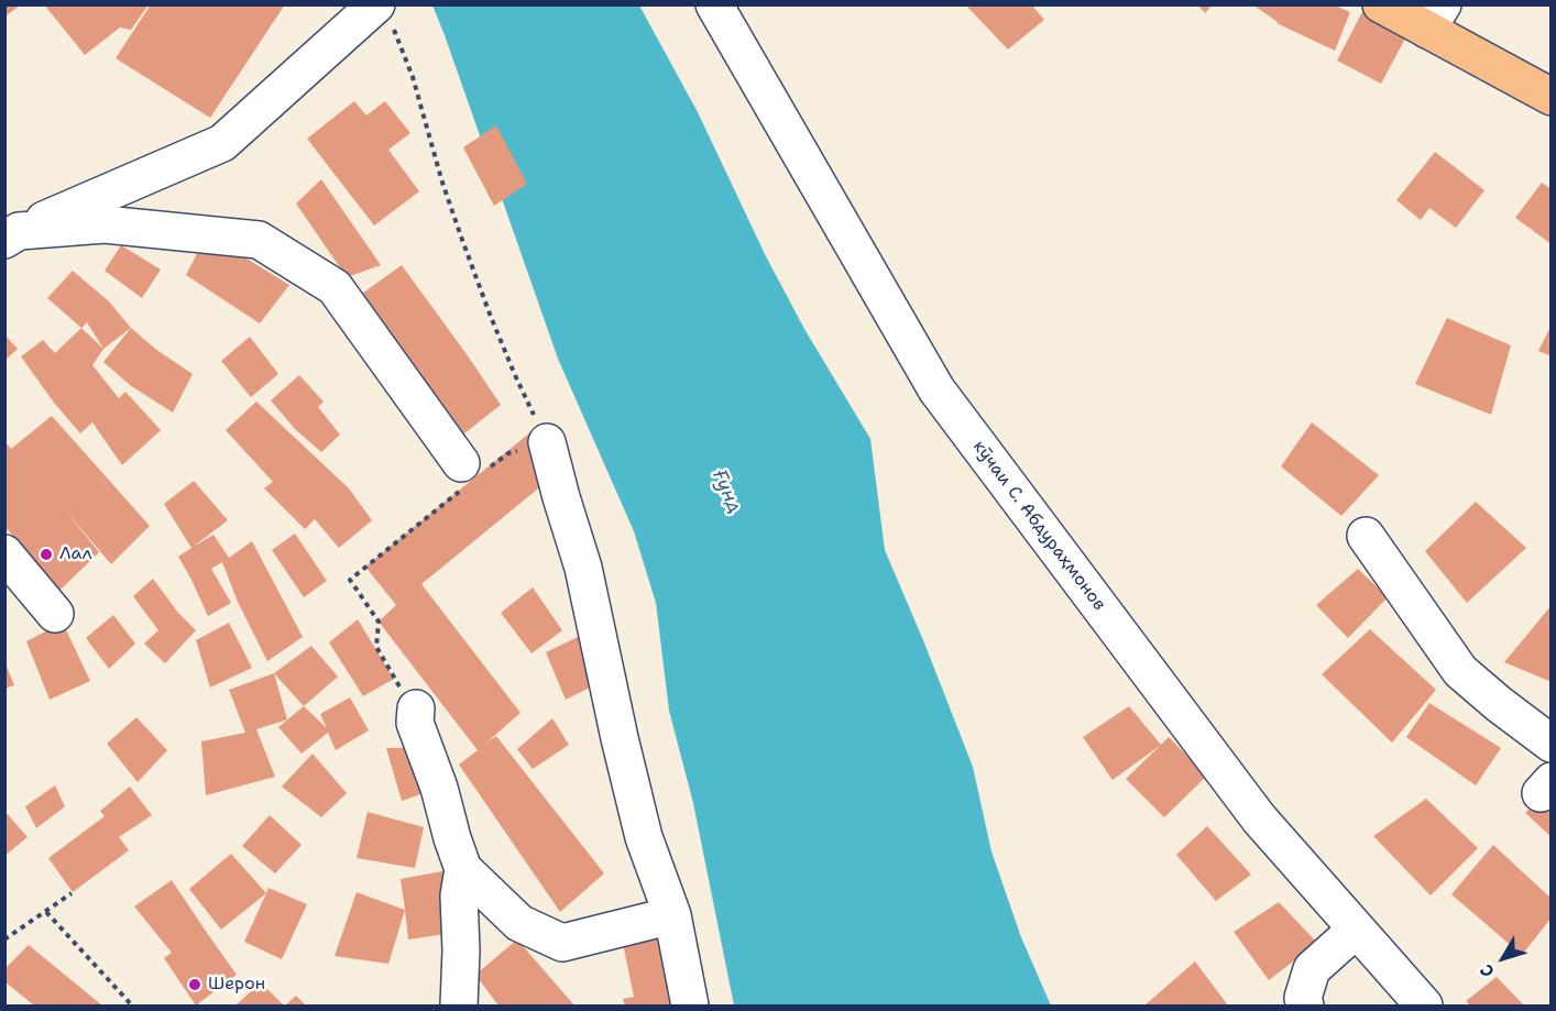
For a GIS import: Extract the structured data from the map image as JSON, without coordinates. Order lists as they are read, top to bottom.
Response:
{
  "streets": {
    "street": ["кӯчаи С. Абдураҳмонов"]
  },
  "water": ["Ғунд"],
  "places": ["Лал", "Шерон"],
  "north": "bottom left"
}
